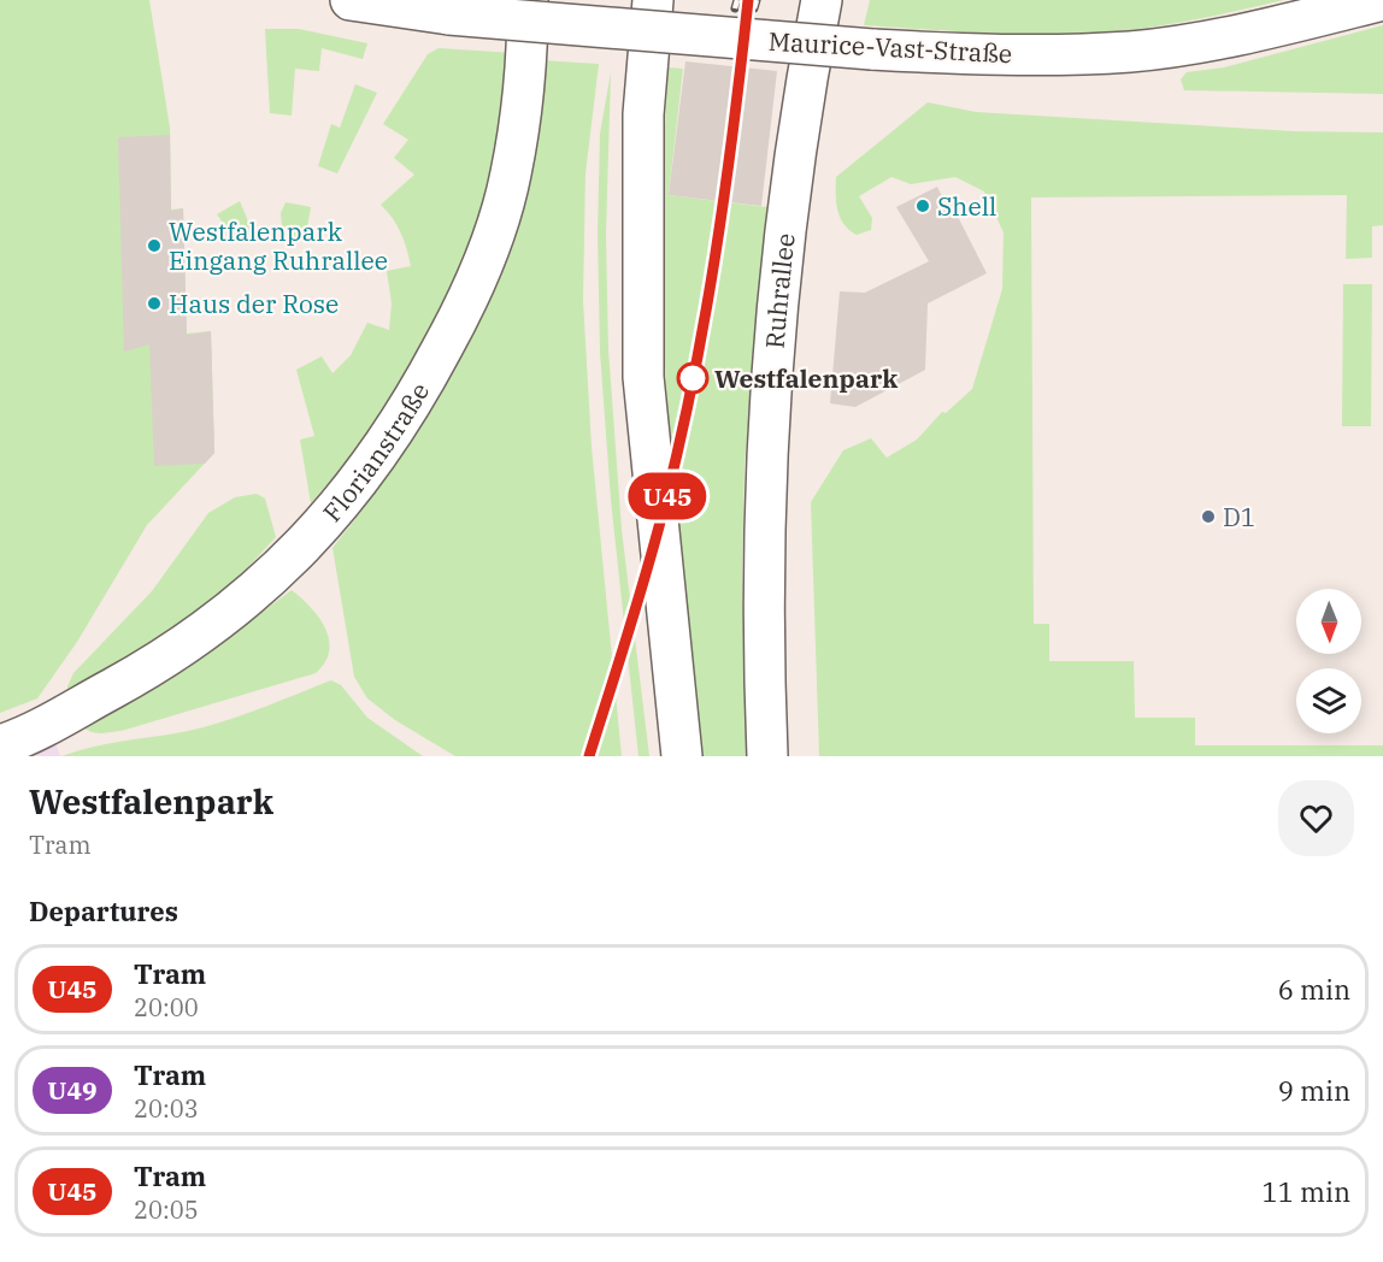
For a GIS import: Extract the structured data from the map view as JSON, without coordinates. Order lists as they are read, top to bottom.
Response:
{
  "streets": {
    "main road": ["Maurice-Vast-Straße", "Ruhrallee", "Florianstraße"]
  },
  "places": [
    "Shell",
    "Westfalenpark Eingang Ruhrallee",
    "Haus der Rose",
    "Westfalenpark",
    "D1"
  ],
  "lines": ["tram line U45"],
  "north": "bottom",
  "page": {
    "on_map": "U45",
    "heading": [
      ["Westfalenpark", "Tram"],
      "Departures"
    ],
    "list": [
      {
        "mark": "U45",
        "name": "Tram",
        "note": "20:00",
        "value": "6 min"
      },
      {
        "mark": "U49",
        "name": "Tram",
        "note": "20:03",
        "value": "9 min"
      },
      {
        "mark": "U45",
        "name": "Tram",
        "note": "20:05",
        "value": "11 min"
      }
    ]
  }
}
